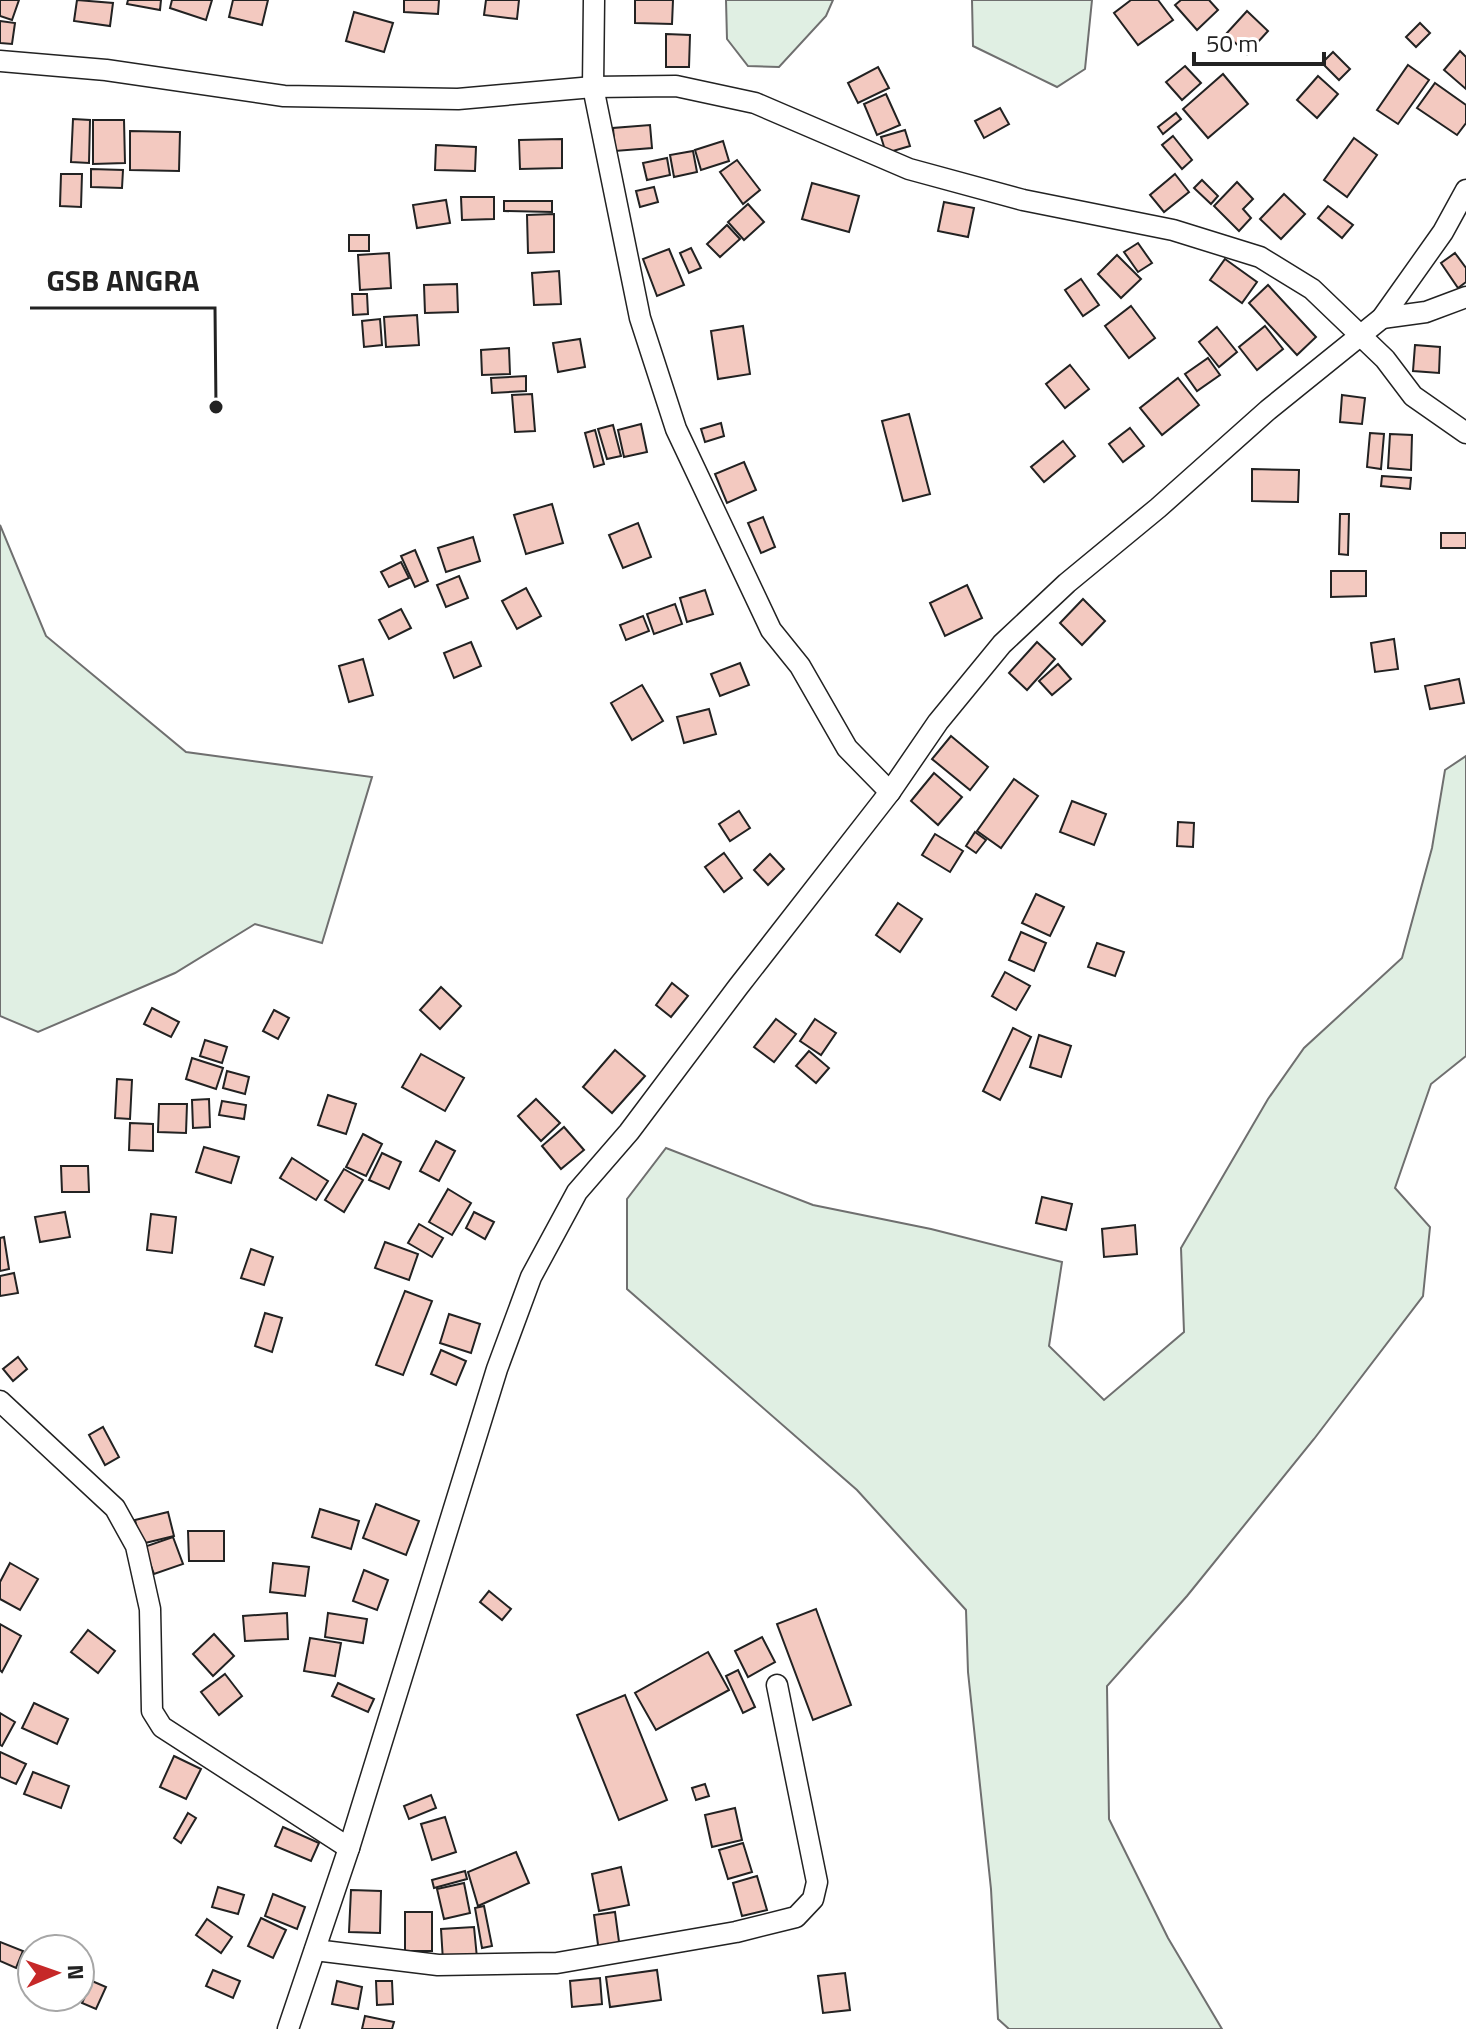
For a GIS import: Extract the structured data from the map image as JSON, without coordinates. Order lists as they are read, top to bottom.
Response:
{
  "places": ["GSB ANGRA"],
  "scale_bar": "50 m",
  "north": "right"
}
